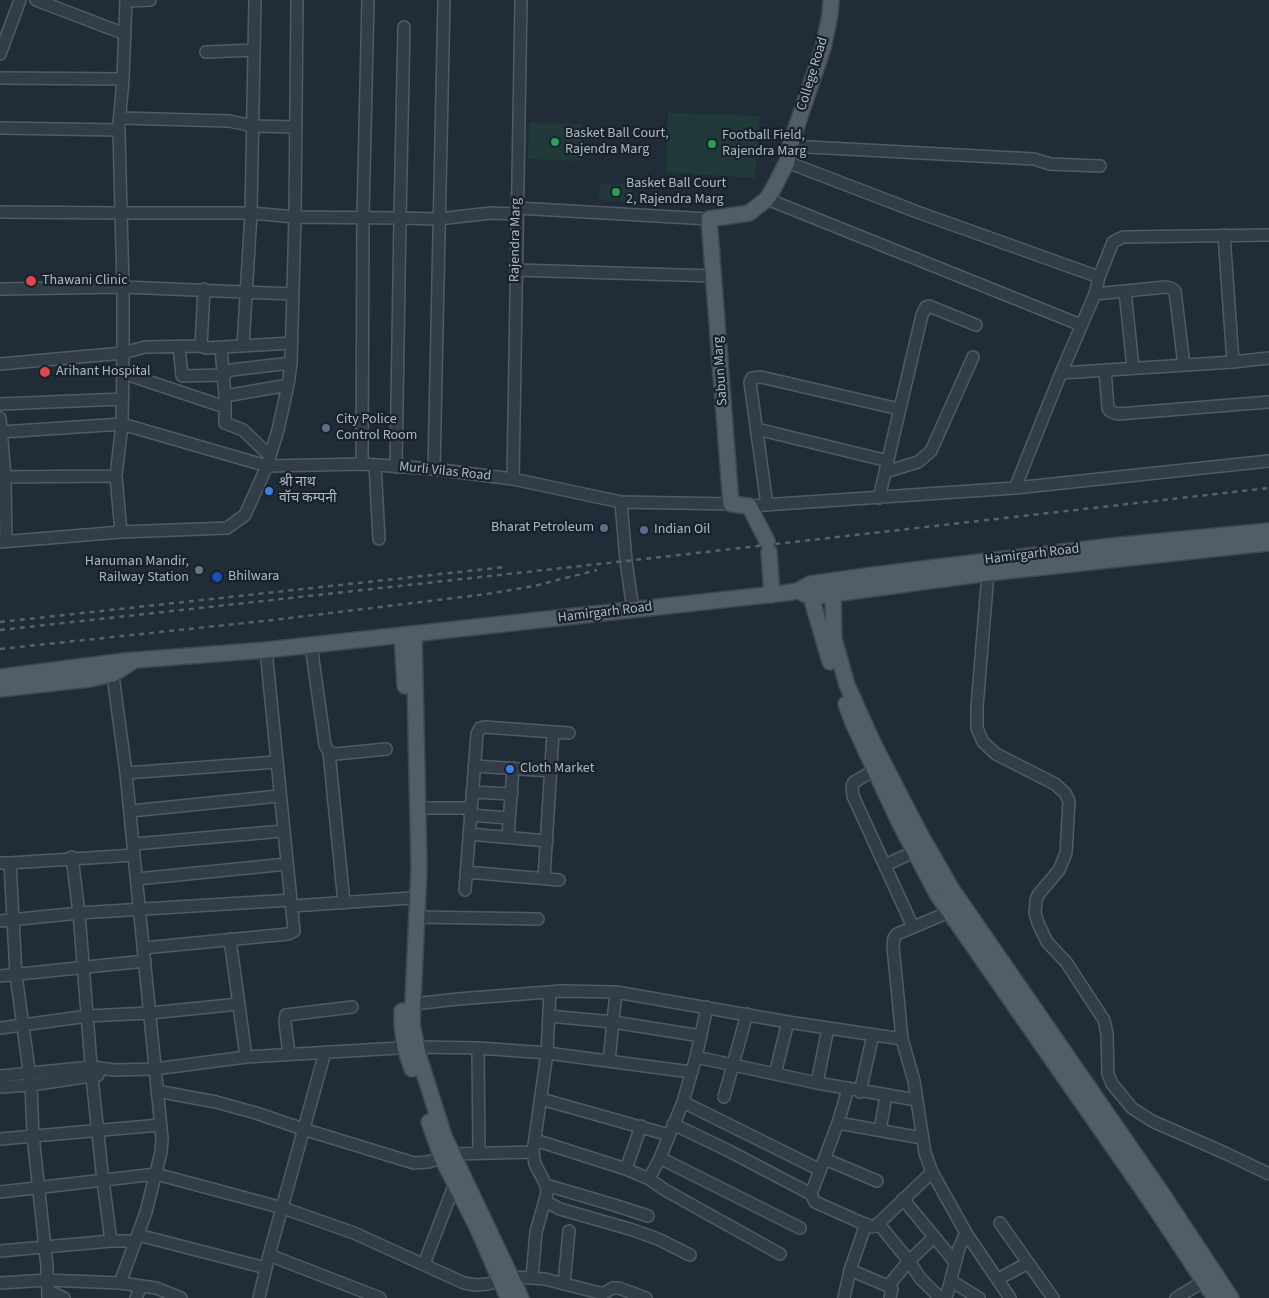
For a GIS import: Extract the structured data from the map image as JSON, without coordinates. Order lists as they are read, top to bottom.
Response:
{
  "streets": {
    "main road": ["College Road", "Sabun Marg", "Hamirgarh Road"],
    "street": ["Rajendra Marg", "Murli Vilas Road"]
  },
  "crossings": [
    ["College Road", "Sabun Marg"],
    ["Rajendra Marg", "Murli Vilas Road"],
    ["Sabun Marg", "Murli Vilas Road"]
  ],
  "places": [
    "Basket Ball Court, Rajendra Marg",
    "Football Field, Rajendra Marg",
    "Basket Ball Court 2, Rajendra Marg",
    "Thawani Clinic",
    "Arihant Hospital",
    "City Police Control Room",
    "श्री नाथ वॉच कम्पनी",
    "Bharat Petroleum",
    "Indian Oil",
    "Hanuman Mandir, Railway Station",
    "Bhilwara",
    "Cloth Market"
  ]
}
